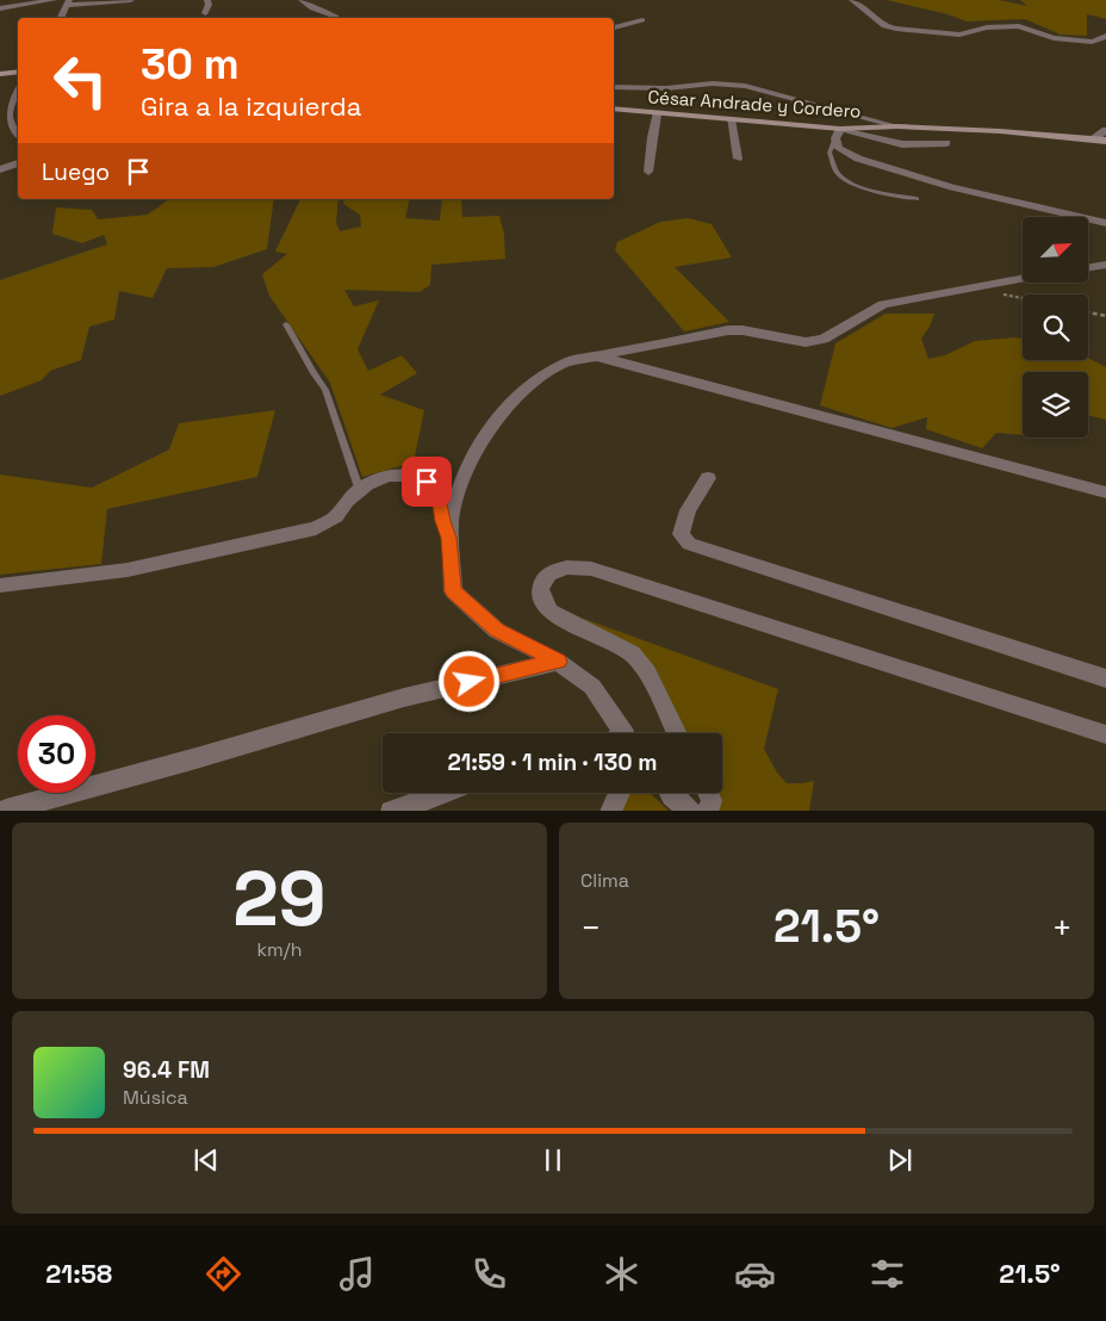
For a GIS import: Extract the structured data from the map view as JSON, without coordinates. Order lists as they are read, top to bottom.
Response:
{
  "streets": {
    "street": ["César Andrade y Cordero"]
  },
  "north": "top right",
  "page": {
    "turn": ["30 m", "Gira a la izquierda"],
    "then": "Luego",
    "limit": "30",
    "trip": "21:59 · 1 min · 130 m",
    "tile": [
      ["29", "km/h"],
      "Clima"
    ],
    "heat": ["−", "21.5°", "+"],
    "song": ["96.4 FM", "Música"],
    "tabs": ["21:58", "21.5°"]
  }
}
